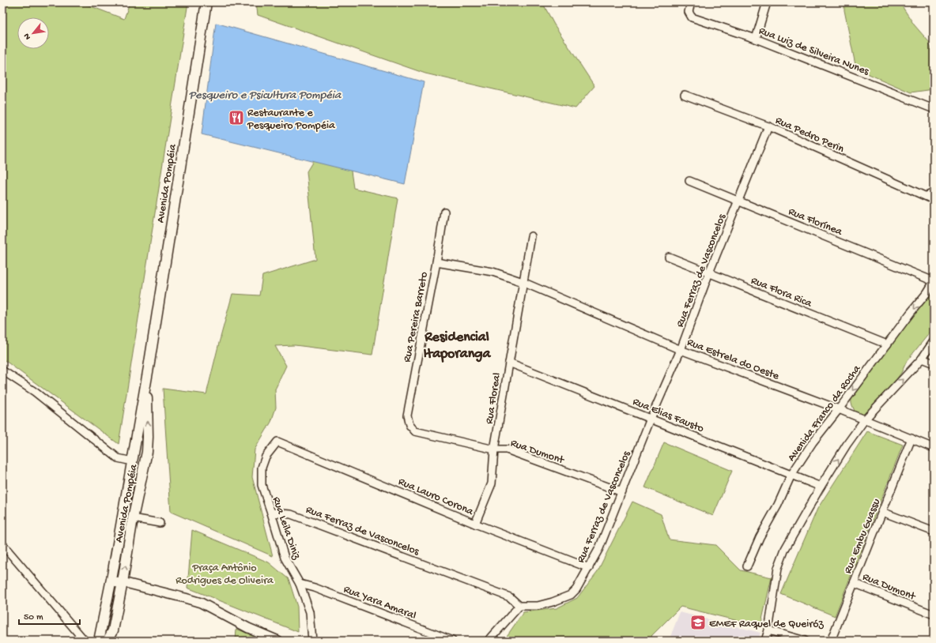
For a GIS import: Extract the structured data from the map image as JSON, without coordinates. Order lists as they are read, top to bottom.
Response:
{
  "streets": {
    "main road": ["Avenida Pompéia"],
    "street": [
      "Rua Luiz de Silveira Nunes",
      "Rua Pedro Perin",
      "Rua Florínea",
      "Rua Ferraz de Vasconcelos",
      "Rua Flora Rica",
      "Rua Pereira Barreto",
      "Rua Estrela do Oeste",
      "Rua Floreal",
      "Avenida Franco da Rocha",
      "Rua Elias Fausto",
      "Rua Dumont",
      "Rua Lauro Corona",
      "Rua Leila Diniz",
      "Rua Embu Guassu",
      "Rua Yara Amaral"
    ]
  },
  "crossings": [
    ["Rua Pedro Perin", "Rua Ferraz de Vasconcelos"],
    ["Rua Florínea", "Rua Ferraz de Vasconcelos"],
    ["Rua Florínea", "Avenida Franco da Rocha"],
    ["Rua Ferraz de Vasconcelos", "Rua Flora Rica"],
    ["Rua Ferraz de Vasconcelos", "Rua Estrela do Oeste"],
    ["Rua Ferraz de Vasconcelos", "Rua Elias Fausto"],
    ["Rua Ferraz de Vasconcelos", "Rua Dumont"],
    ["Rua Ferraz de Vasconcelos", "Rua Lauro Corona"],
    ["Rua Ferraz de Vasconcelos", "Rua Leila Diniz"],
    ["Rua Flora Rica", "Avenida Franco da Rocha"],
    ["Rua Pereira Barreto", "Rua Estrela do Oeste"],
    ["Rua Pereira Barreto", "Rua Dumont"],
    ["Rua Estrela do Oeste", "Rua Floreal"],
    ["Rua Estrela do Oeste", "Avenida Franco da Rocha"],
    ["Rua Estrela do Oeste", "Rua Embu Guassu"],
    ["Rua Floreal", "Rua Elias Fausto"],
    ["Rua Floreal", "Rua Dumont"],
    ["Rua Floreal", "Rua Lauro Corona"],
    ["Avenida Franco da Rocha", "Rua Elias Fausto"],
    ["Rua Dumont", "Rua Embu Guassu"],
    ["Rua Lauro Corona", "Rua Leila Diniz"],
    ["Rua Leila Diniz", "Rua Yara Amaral"]
  ],
  "districts": ["Residencial Itaporanga"],
  "water": ["Pesqueiro e Psicultura Pompéia"],
  "parks": ["Praça Antônio Rodrigues de Oliveira"],
  "places": {
    "restaurant": ["Restaurante e Pesqueiro Pompéia"],
    "school or university": ["EMEF Raquel de Queiróz"]
  },
  "scale_bar": "50 m",
  "north": "bottom left"
}
